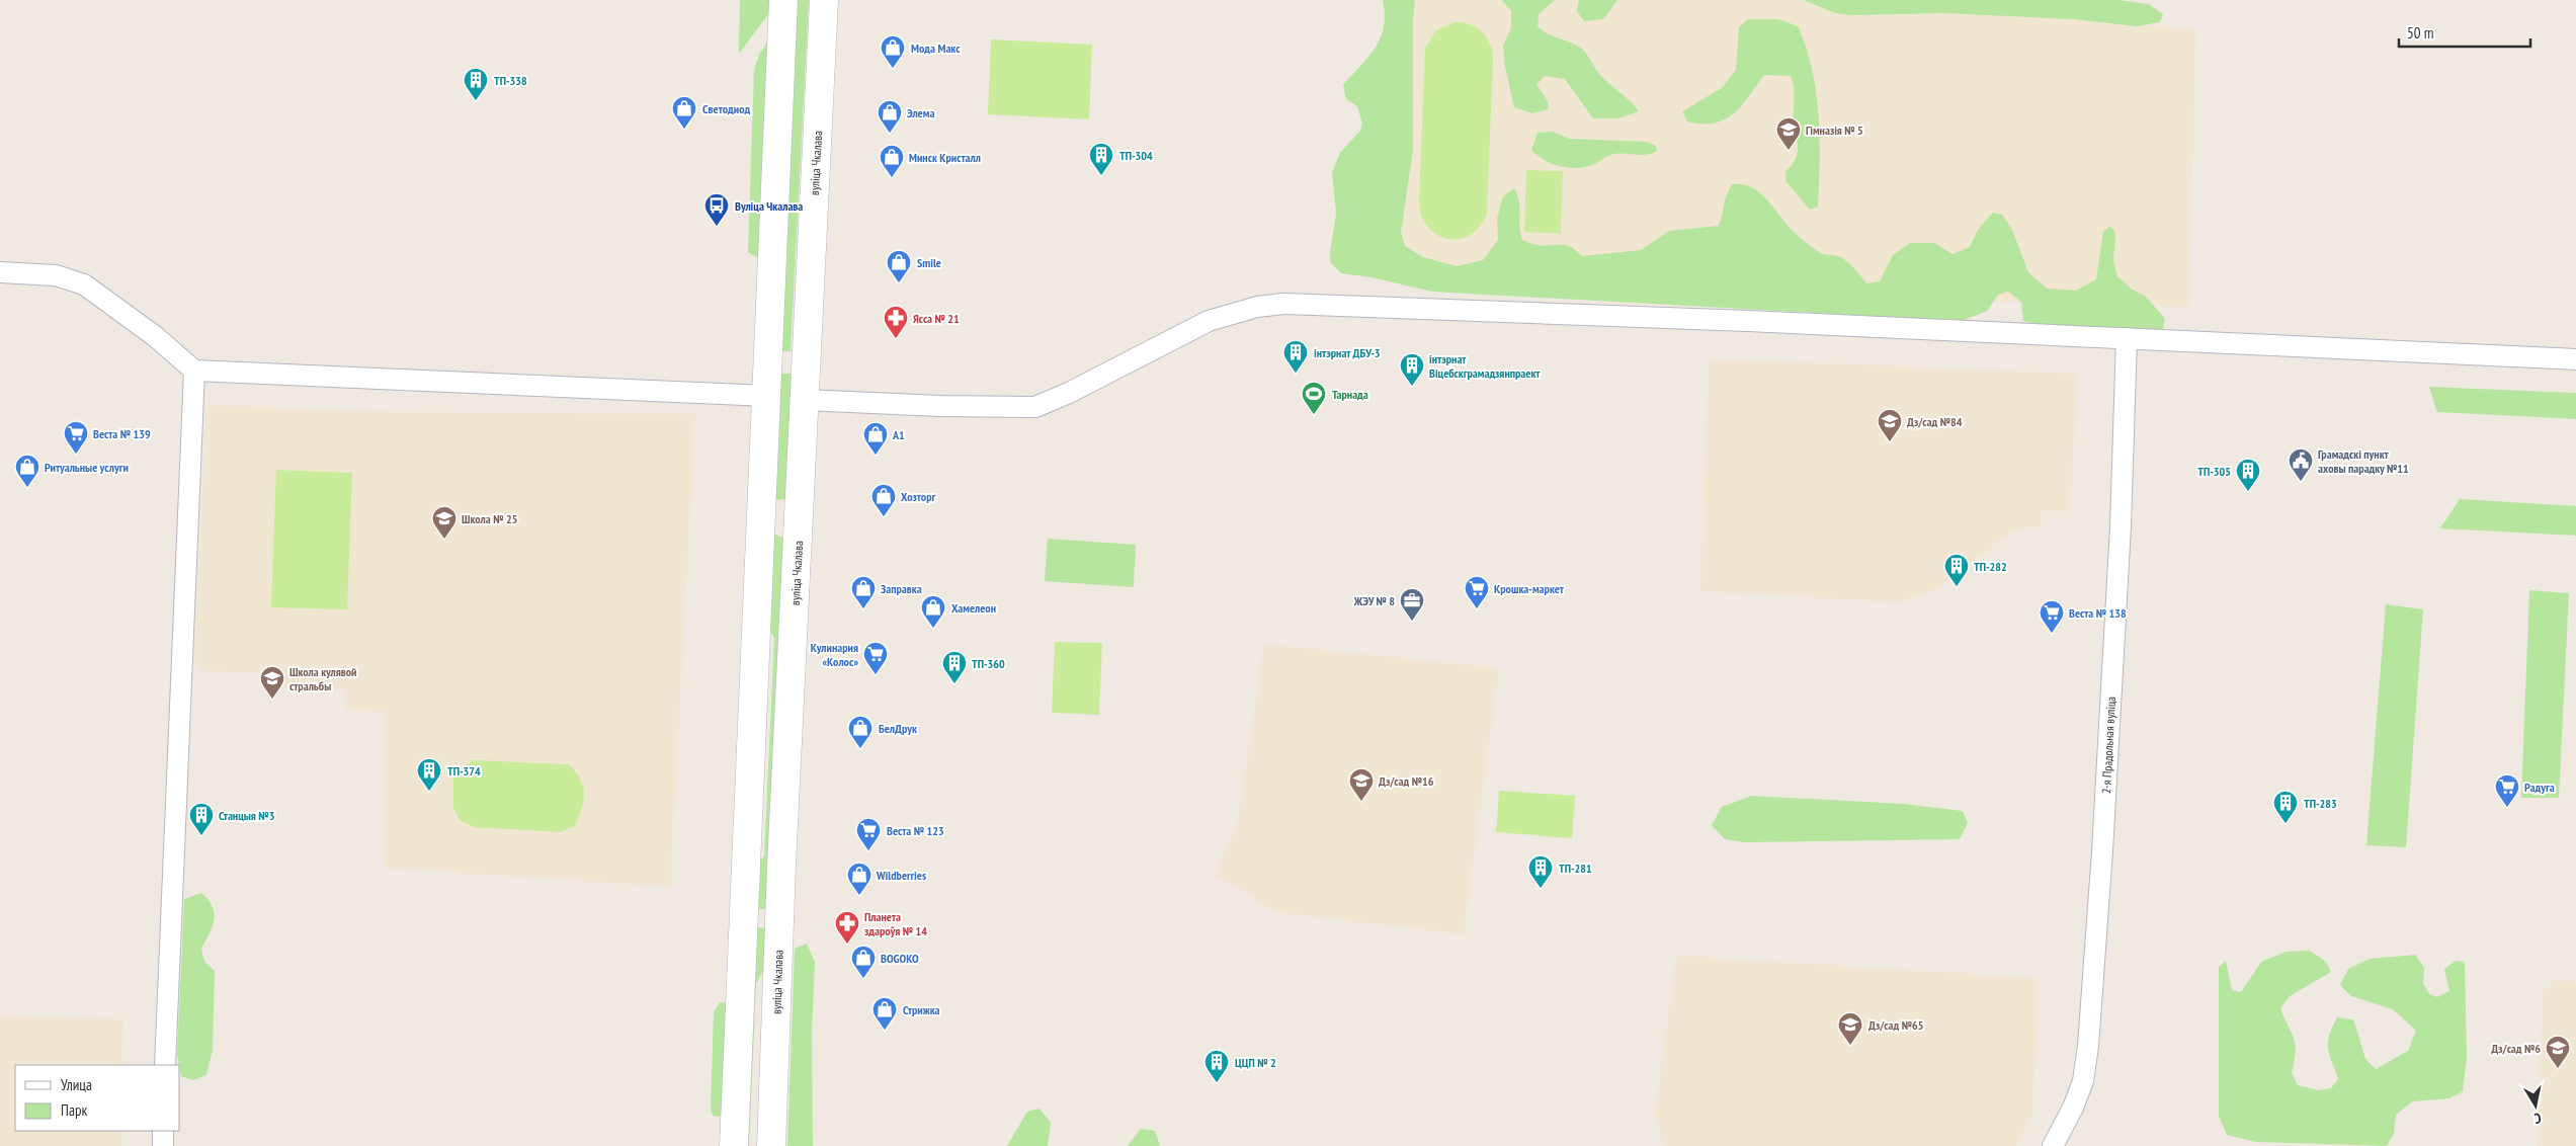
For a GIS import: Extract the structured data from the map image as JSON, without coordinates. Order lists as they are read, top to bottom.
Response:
{
  "streets": {
    "main road": ["вуліца Чкалава"],
    "street": ["2-я Прадольная вуліца"]
  },
  "places": {
    "shop": [
      "Мода Макс",
      "Светодиод",
      "Элема",
      "Минск Кристалл",
      "Smile",
      "A1",
      "Ритуальные услуги",
      "Хозторг",
      "Заправка",
      "Хамелеон",
      "БелДрук",
      "Wildberries",
      "BOGOKO",
      "Стрижка"
    ],
    "building": [
      "ТП-338",
      "ТП-304",
      "інтэрнат ДБУ-3",
      "інтэрнат Віцебскграмадзянпраект",
      "ТП-305",
      "ТП-282",
      "ТП-360",
      "ТП-374",
      "ТП-283",
      "Станцыя №3",
      "ТП-281",
      "ЦЦП № 2"
    ],
    "school or university": [
      "Гімназія № 5",
      "Дз/сад №84",
      "Школа № 25",
      "Школа кулявой стральбы",
      "Дз/сад №16",
      "Дз/сад №65",
      "Дз/сад №6"
    ],
    "bus stop": ["Вуліца Чкалава"],
    "pharmacy": ["Ясса № 21", "Планета здароўя № 14"],
    "sports": ["Тарнада"],
    "supermarket": [
      "Веста № 139",
      "Крошка-маркет",
      "Веста № 138",
      "Кулинария «Колос»",
      "Радуга",
      "Веста № 123"
    ],
    "public building": ["Грамадскі пункт аховы парадку №11"],
    "office": ["ЖЭУ № 8"]
  },
  "legend": ["Улица", "Парк"],
  "scale_bar": "50 m",
  "north": "bottom"
}
